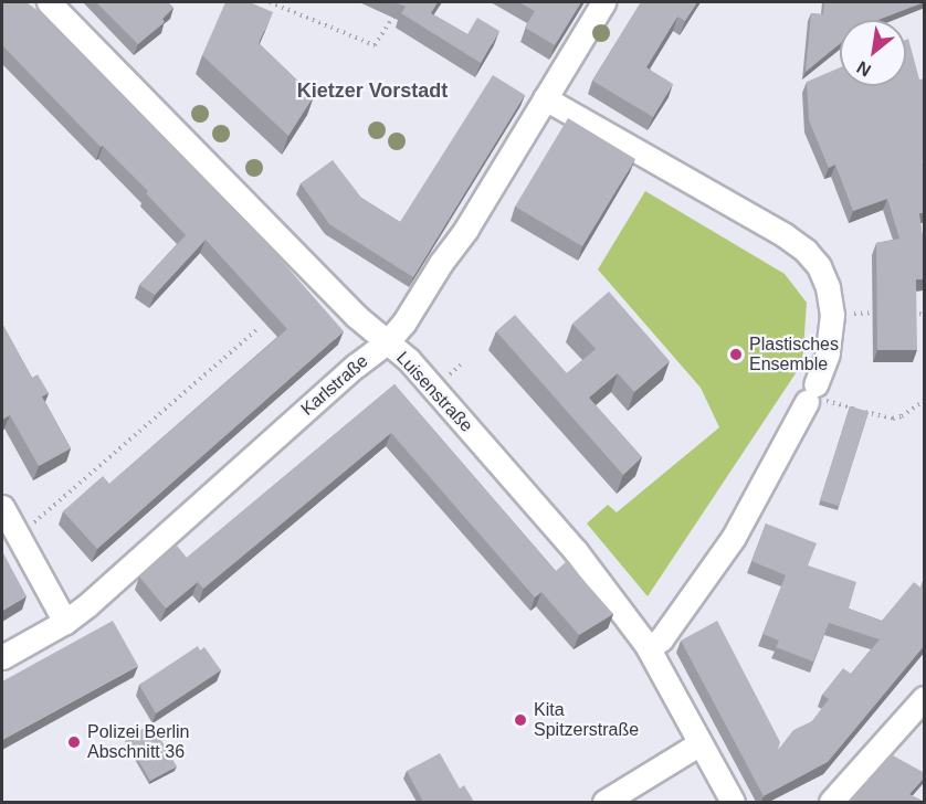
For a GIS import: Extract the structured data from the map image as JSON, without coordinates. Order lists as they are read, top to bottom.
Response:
{
  "streets": {
    "street": ["Karlstraße", "Luisenstraße"]
  },
  "crossings": [
    ["Karlstraße", "Luisenstraße"]
  ],
  "districts": ["Kietzer Vorstadt"],
  "places": ["Plastisches Ensemble", "Kita Spitzerstraße", "Polizei Berlin Abschnitt 36"],
  "north": "bottom left"
}
